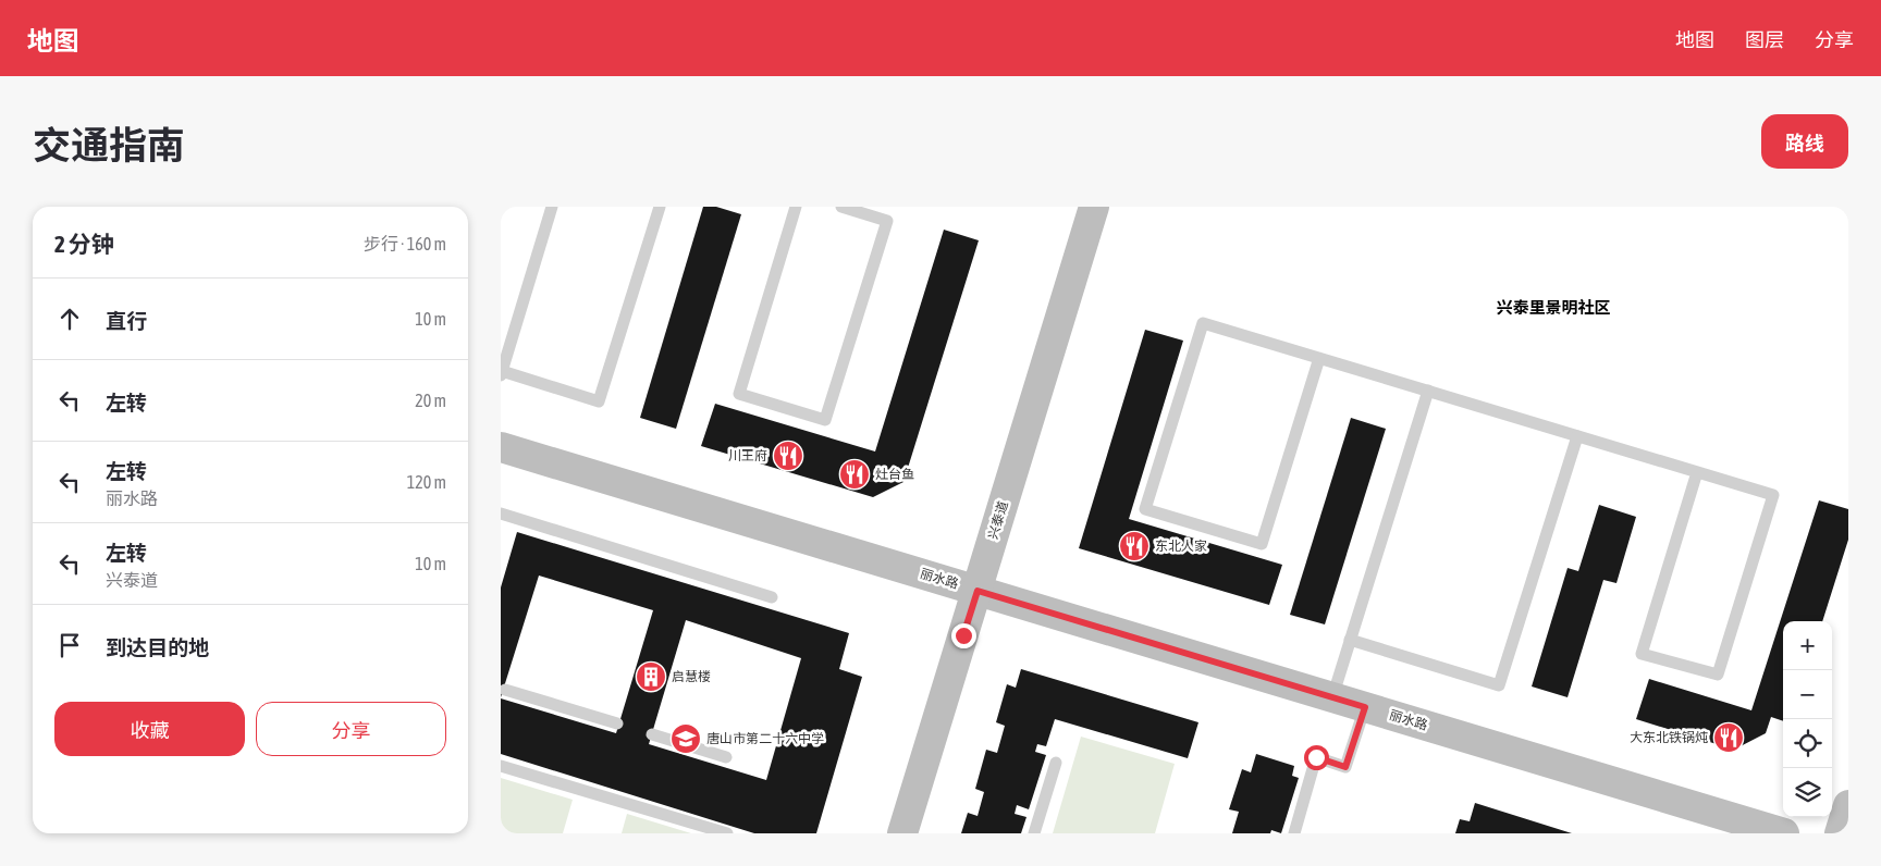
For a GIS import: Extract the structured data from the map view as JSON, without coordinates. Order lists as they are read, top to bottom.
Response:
{
  "streets": {
    "street": ["兴泰道", "丽水路"]
  },
  "crossings": [
    ["兴泰道", "丽水路"]
  ],
  "districts": ["兴泰里景明社区"],
  "places": {
    "restaurant": [
      "川王府",
      "灶台鱼",
      "东北人家",
      "大东北铁锅炖"
    ],
    "building": ["启慧楼"],
    "school or university": ["唐山市第二十六中学"]
  },
  "page": {
    "header": "地图",
    "nav": ["地图", "图层", "分享"],
    "title": "交通指南",
    "buttons": [
      "路线",
      ["收藏", "分享"]
    ],
    "heading": ["2 分钟", "步行 · 160 m"],
    "list": [
      ["直行", "10 m"],
      ["左转", "20 m"],
      ["左转", "丽水路", "120 m"],
      ["左转", "兴泰道", "10 m"],
      "到达目的地"
    ],
    "map_buttons": ["+", "−"]
  }
}
